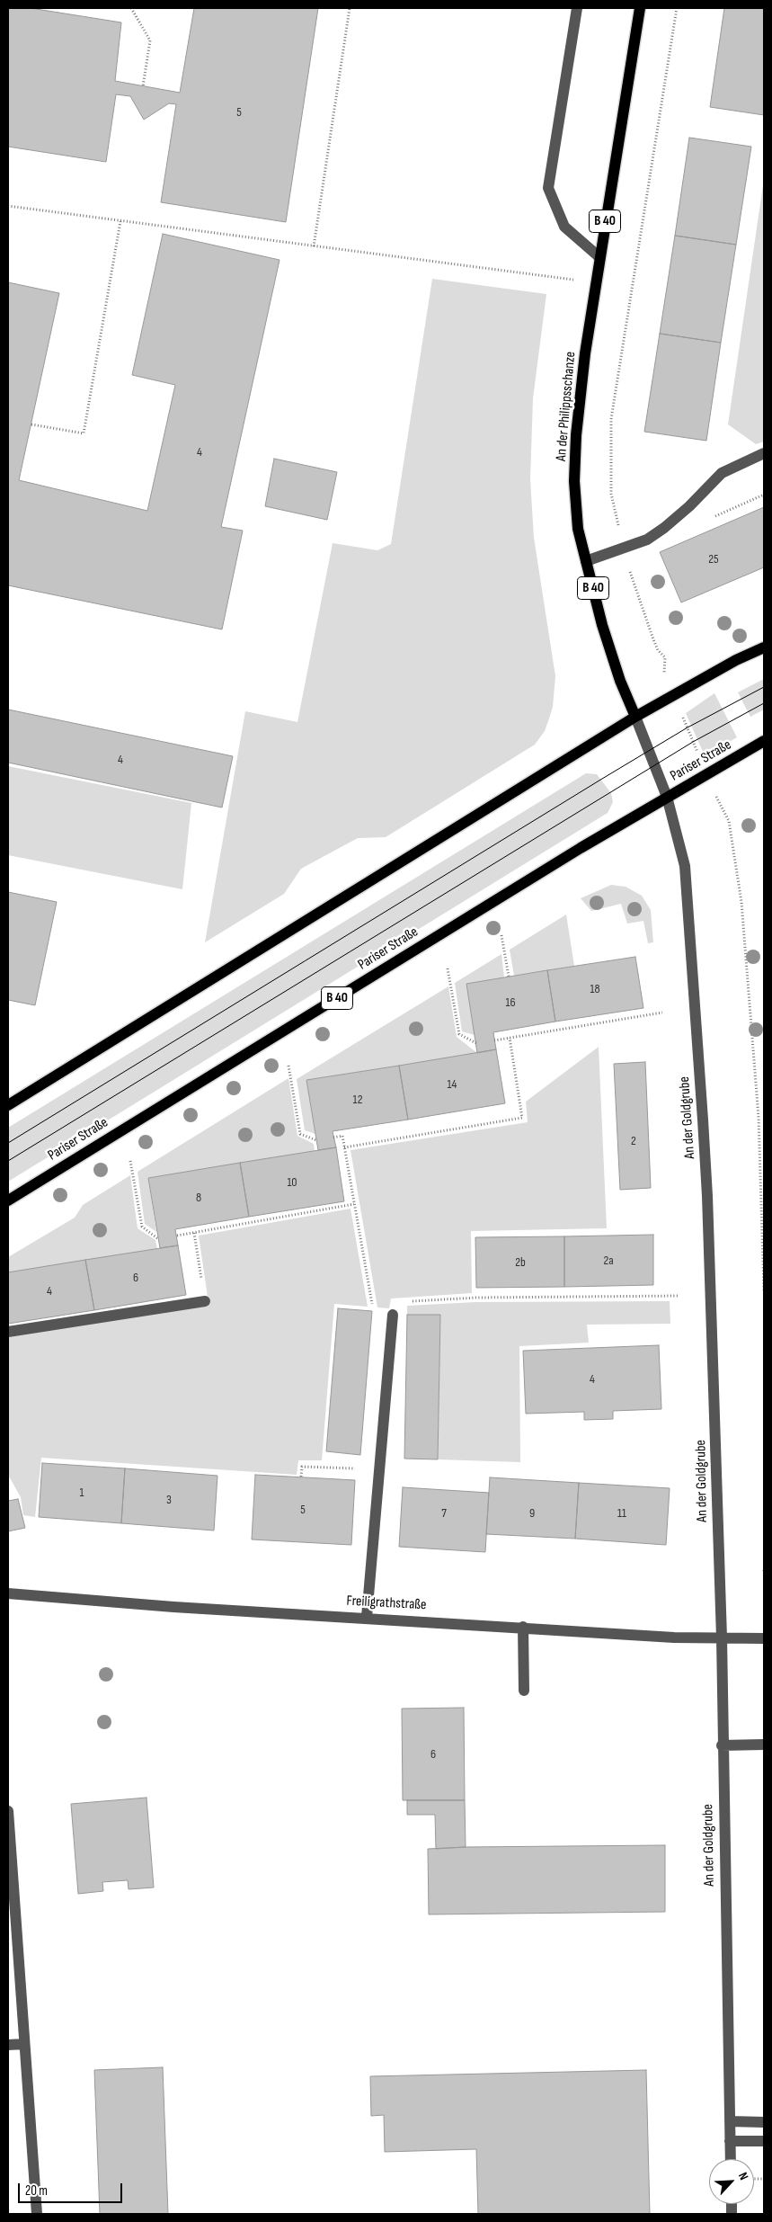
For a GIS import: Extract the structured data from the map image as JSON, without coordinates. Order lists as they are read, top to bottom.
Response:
{
  "streets": {
    "main road": ["B 40", "An der Philippsschanze", "Pariser Straße"],
    "street": ["An der Goldgrube", "Freiligrathstraße"]
  },
  "crossings": [
    ["An der Philippsschanze", "Pariser Straße"],
    ["An der Philippsschanze", "An der Goldgrube"],
    ["Pariser Straße", "An der Goldgrube"],
    ["An der Goldgrube", "Freiligrathstraße"]
  ],
  "house_numbers": [
    "5",
    "4",
    "25",
    "4",
    "18",
    "16",
    "14",
    "12",
    "2",
    "10",
    "8",
    "2a",
    "2b",
    "6",
    "4",
    "4",
    "1",
    "3",
    "5",
    "7",
    "9",
    "11",
    "6"
  ],
  "scale_bar": "20 m",
  "north": "top right"
}
